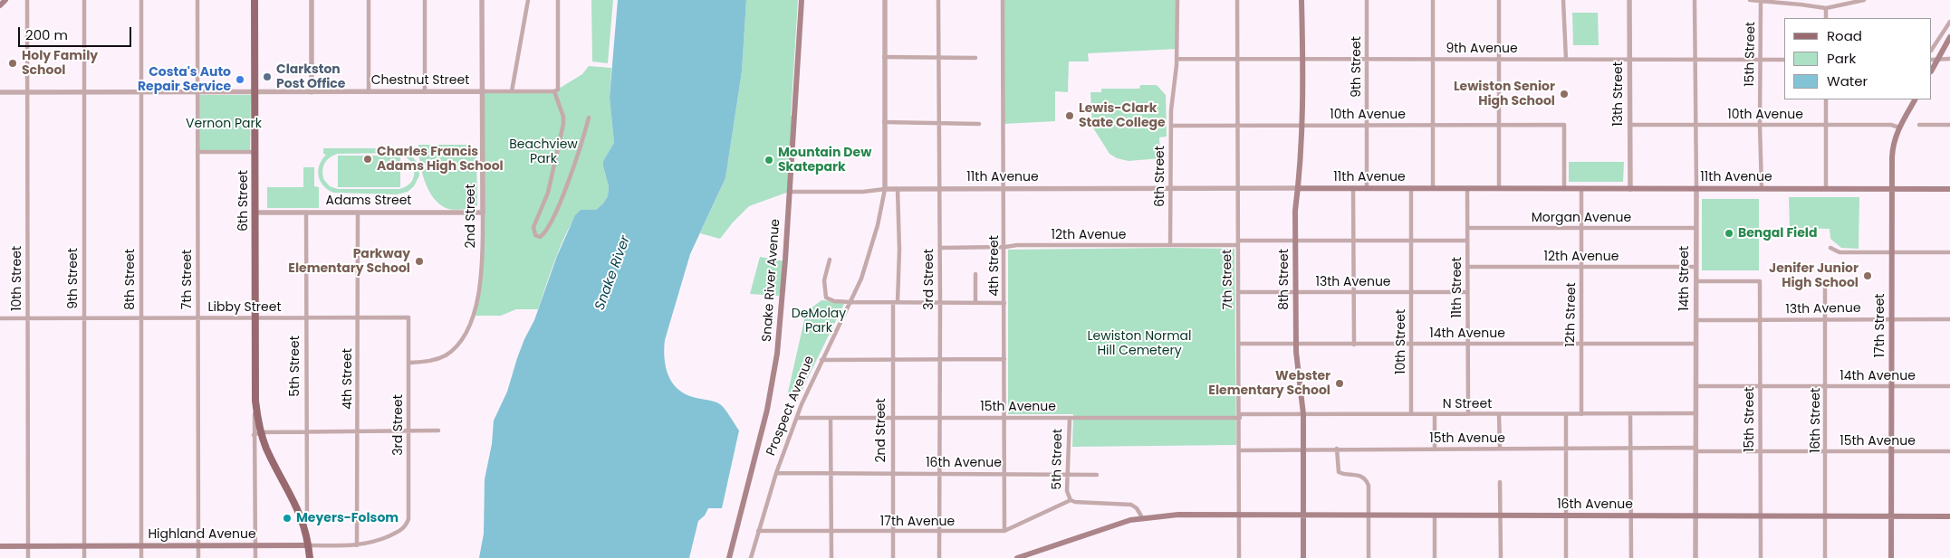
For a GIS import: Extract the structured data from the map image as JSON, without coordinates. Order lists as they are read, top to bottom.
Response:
{
  "streets": {
    "main road": [
      "6th Street",
      "11th Avenue",
      "8th Street",
      "Snake River Avenue",
      "17th Street",
      "16th Avenue",
      "Highland Avenue"
    ],
    "street": [
      "9th Avenue",
      "15th Street",
      "9th Street",
      "Chestnut Street",
      "13th Street",
      "10th Avenue",
      "Adams Street",
      "2nd Street",
      "Morgan Avenue",
      "12th Avenue",
      "4th Street",
      "10th Street",
      "14th Street",
      "7th Street",
      "3rd Street",
      "13th Avenue",
      "11th Street",
      "Libby Street",
      "12th Street",
      "14th Avenue",
      "5th Street",
      "N Street",
      "Prospect Avenue",
      "15th Avenue",
      "16th Street",
      "17th Avenue"
    ]
  },
  "crossings": [
    ["9th Avenue", "15th Street"],
    ["9th Avenue", "9th Street"],
    ["9th Avenue", "13th Street"],
    ["9th Avenue", "6th Street"],
    ["9th Avenue", "14th Street"],
    ["9th Avenue", "8th Street"],
    ["9th Avenue", "7th Street"],
    ["15th Street", "10th Avenue"],
    ["15th Street", "11th Avenue"],
    ["15th Street", "14th Street"],
    ["15th Street", "13th Avenue"],
    ["15th Street", "14th Avenue"],
    ["15th Street", "15th Avenue"],
    ["15th Street", "16th Avenue"],
    ["9th Street", "Chestnut Street"],
    ["9th Street", "10th Avenue"],
    ["9th Street", "11th Avenue"],
    ["9th Street", "Libby Street"],
    ["9th Street", "Highland Avenue"],
    ["Chestnut Street", "6th Street"],
    ["Chestnut Street", "2nd Street"],
    ["Chestnut Street", "10th Street"],
    ["Chestnut Street", "8th Street"],
    ["Chestnut Street", "7th Street"],
    ["13th Street", "10th Avenue"],
    ["13th Street", "11th Avenue"],
    ["10th Avenue", "6th Street"],
    ["10th Avenue", "11th Avenue"],
    ["10th Avenue", "14th Street"],
    ["10th Avenue", "8th Street"],
    ["10th Avenue", "7th Street"],
    ["10th Avenue", "17th Street"],
    ["6th Street", "11th Avenue"],
    ["6th Street", "Adams Street"],
    ["6th Street", "12th Avenue"],
    ["6th Street", "Libby Street"],
    ["6th Street", "5th Street"],
    ["6th Street", "Highland Avenue"],
    ["11th Avenue", "2nd Street"],
    ["11th Avenue", "4th Street"],
    ["11th Avenue", "10th Street"],
    ["11th Avenue", "14th Street"],
    ["11th Avenue", "8th Street"],
    ["11th Avenue", "7th Street"],
    ["11th Avenue", "3rd Street"],
    ["11th Avenue", "Snake River Avenue"],
    ["11th Avenue", "11th Street"],
    ["11th Avenue", "12th Street"],
    ["11th Avenue", "17th Street"],
    ["11th Avenue", "Prospect Avenue"],
    ["Adams Street", "2nd Street"],
    ["Adams Street", "4th Street"],
    ["Adams Street", "5th Street"],
    ["2nd Street", "3rd Street"],
    ["2nd Street", "15th Avenue"],
    ["2nd Street", "16th Avenue"],
    ["2nd Street", "17th Avenue"],
    ["Morgan Avenue", "14th Street"],
    ["Morgan Avenue", "11th Street"],
    ["Morgan Avenue", "12th Street"],
    ["12th Avenue", "4th Street"],
    ["12th Avenue", "10th Street"],
    ["12th Avenue", "14th Street"],
    ["12th Avenue", "8th Street"],
    ["12th Avenue", "7th Street"],
    ["12th Avenue", "3rd Street"],
    ["12th Avenue", "11th Street"],
    ["12th Avenue", "12th Street"],
    ["4th Street", "Libby Street"],
    ["4th Street", "15th Avenue"],
    ["4th Street", "16th Avenue"],
    ["4th Street", "17th Avenue"],
    ["4th Street", "Highland Avenue"],
    ["10th Street", "13th Avenue"],
    ["10th Street", "Libby Street"],
    ["10th Street", "14th Avenue"],
    ["10th Street", "N Street"],
    ["10th Street", "Highland Avenue"],
    ["14th Street", "13th Avenue"],
    ["14th Street", "14th Avenue"],
    ["14th Street", "N Street"],
    ["14th Street", "15th Avenue"],
    ["14th Street", "16th Avenue"],
    ["8th Street", "13th Avenue"],
    ["8th Street", "Libby Street"],
    ["8th Street", "14th Avenue"],
    ["8th Street", "N Street"],
    ["8th Street", "15th Avenue"],
    ["8th Street", "16th Avenue"],
    ["8th Street", "Highland Avenue"],
    ["7th Street", "13th Avenue"],
    ["7th Street", "Libby Street"],
    ["7th Street", "14th Avenue"],
    ["7th Street", "N Street"],
    ["7th Street", "15th Avenue"],
    ["7th Street", "16th Avenue"],
    ["7th Street", "Highland Avenue"],
    ["3rd Street", "Libby Street"],
    ["3rd Street", "15th Avenue"],
    ["3rd Street", "16th Avenue"],
    ["3rd Street", "17th Avenue"],
    ["3rd Street", "Highland Avenue"],
    ["13th Avenue", "11th Street"],
    ["13th Avenue", "17th Street"],
    ["13th Avenue", "16th Street"],
    ["11th Street", "14th Avenue"],
    ["11th Street", "N Street"],
    ["Libby Street", "5th Street"],
    ["12th Street", "14th Avenue"],
    ["12th Street", "N Street"],
    ["17th Street", "14th Avenue"],
    ["17th Street", "15th Avenue"],
    ["17th Street", "16th Avenue"],
    ["14th Avenue", "16th Street"],
    ["5th Street", "15th Avenue"],
    ["5th Street", "16th Avenue"],
    ["5th Street", "17th Avenue"],
    ["N Street", "15th Avenue"],
    ["Prospect Avenue", "15th Avenue"],
    ["Prospect Avenue", "16th Avenue"],
    ["Prospect Avenue", "17th Avenue"],
    ["15th Avenue", "16th Street"],
    ["16th Street", "16th Avenue"]
  ],
  "water": ["Snake River"],
  "parks": [
    "Vernon Park",
    "Beachview Park",
    "DeMolay Park",
    "Lewiston Normal Hill Cemetery"
  ],
  "places": [
    "Holy Family School",
    "Clarkston Post Office",
    "Costa's Auto Repair Service",
    "Lewiston Senior High School",
    "Lewis-Clark State College",
    "Charles Francis Adams High School",
    "Mountain Dew Skatepark",
    "Bengal Field",
    "Parkway Elementary School",
    "Jenifer Junior High School",
    "Webster Elementary School",
    "Meyers-Folsom"
  ],
  "legend": ["Road", "Park", "Water"],
  "scale_bar": "200 m"
}
